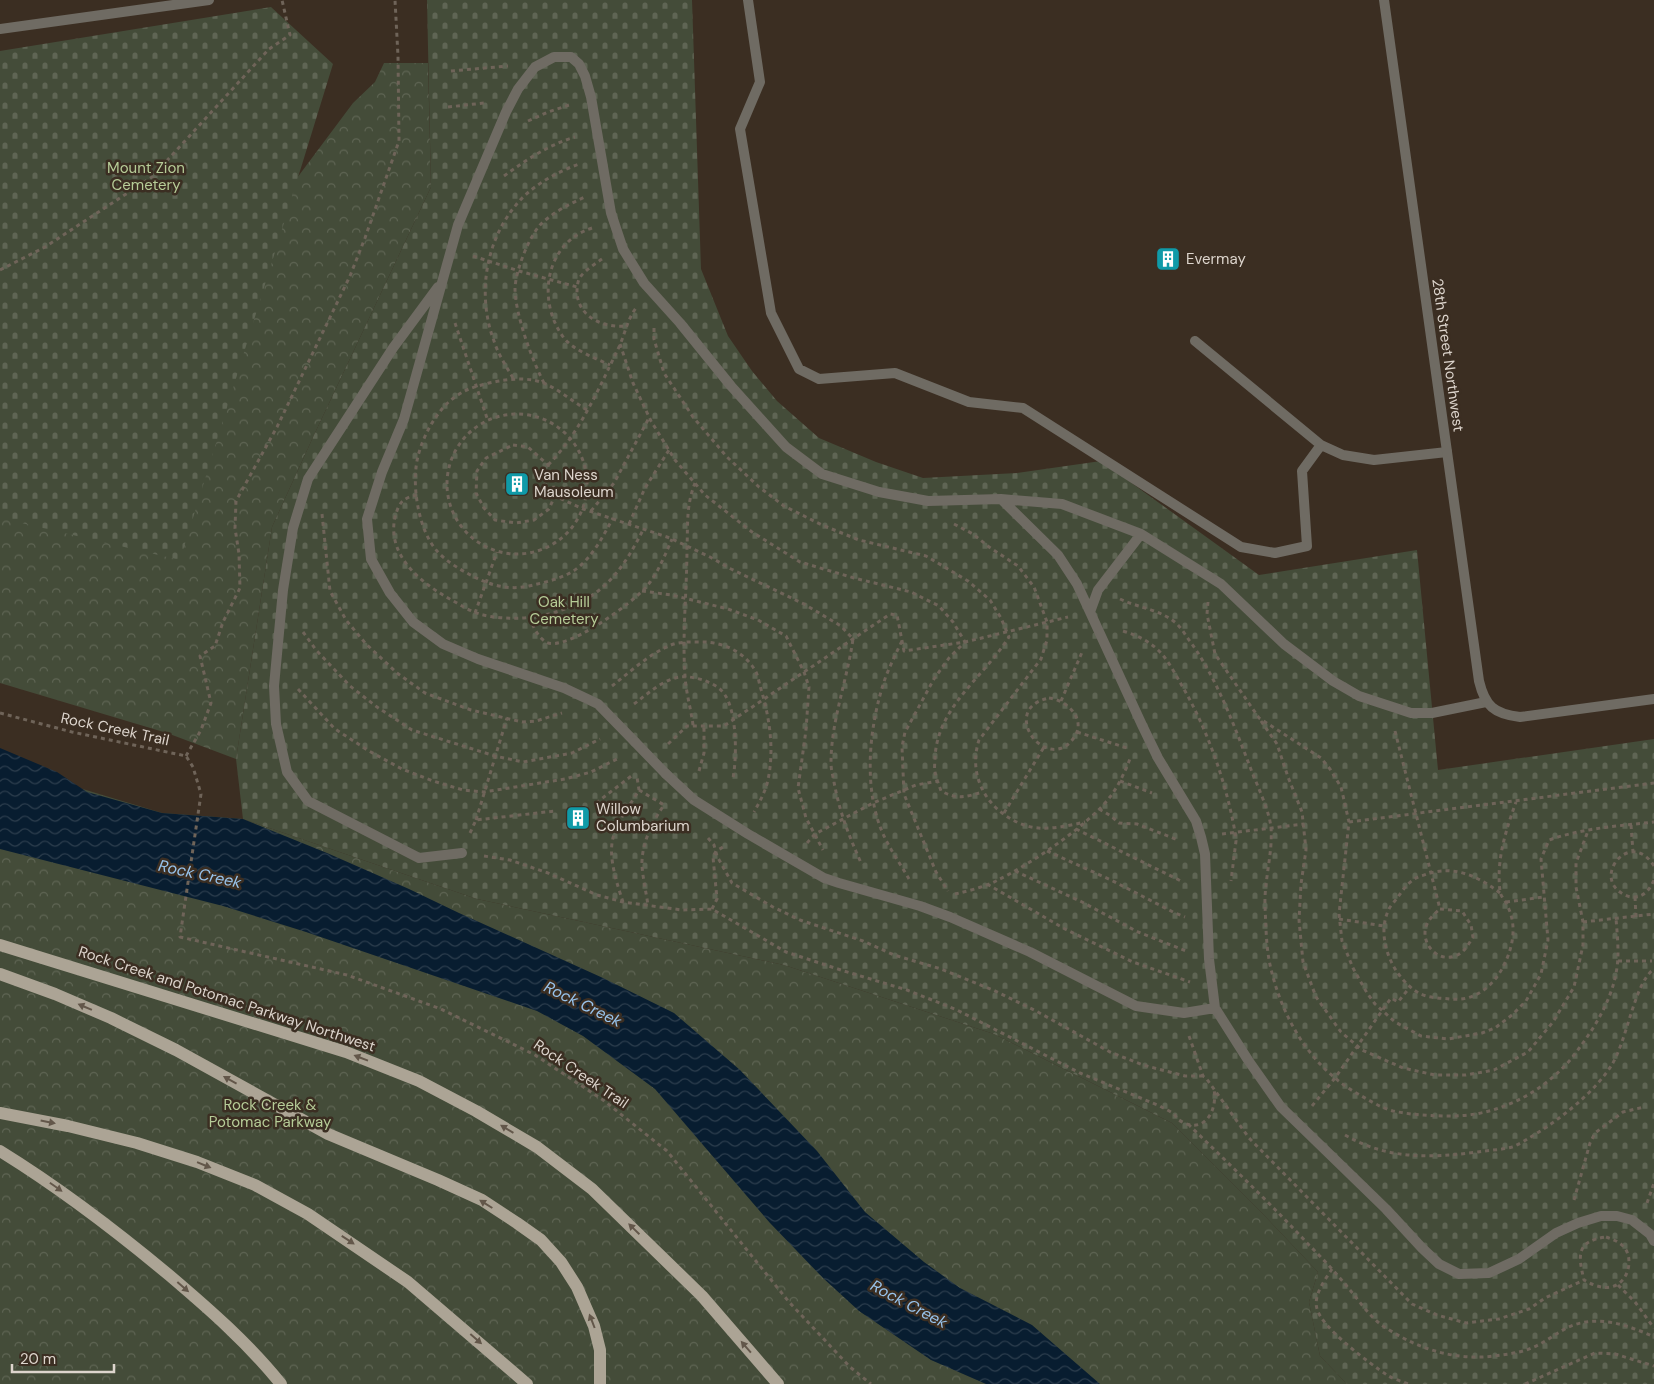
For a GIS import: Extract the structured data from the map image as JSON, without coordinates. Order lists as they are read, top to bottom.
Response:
{
  "streets": {
    "main road": ["Rock Creek and Potomac Parkway Northwest"],
    "street": ["28th Street Northwest"],
    "path": ["Rock Creek Trail"]
  },
  "water": ["Rock Creek"],
  "parks": ["Mount Zion Cemetery", "Oak Hill Cemetery", "Rock Creek & Potomac Parkway"],
  "places": {
    "building": ["Evermay", "Van Ness Mausoleum", "Willow Columbarium"]
  },
  "scale_bar": "20 m"
}
